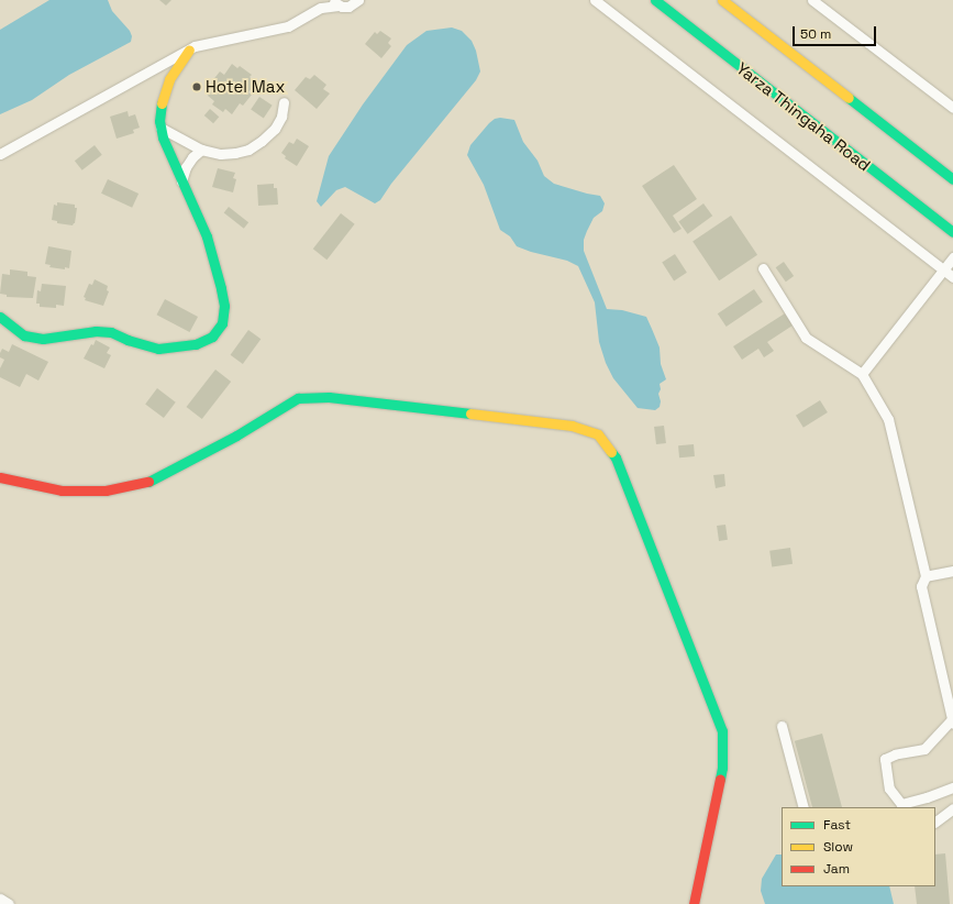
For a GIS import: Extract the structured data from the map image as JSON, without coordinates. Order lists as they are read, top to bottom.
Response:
{
  "streets": {
    "street": ["Yarza Thingaha Road"]
  },
  "places": ["Hotel Max"],
  "legend": ["Fast", "Slow", "Jam"],
  "scale_bar": "50 m"
}
